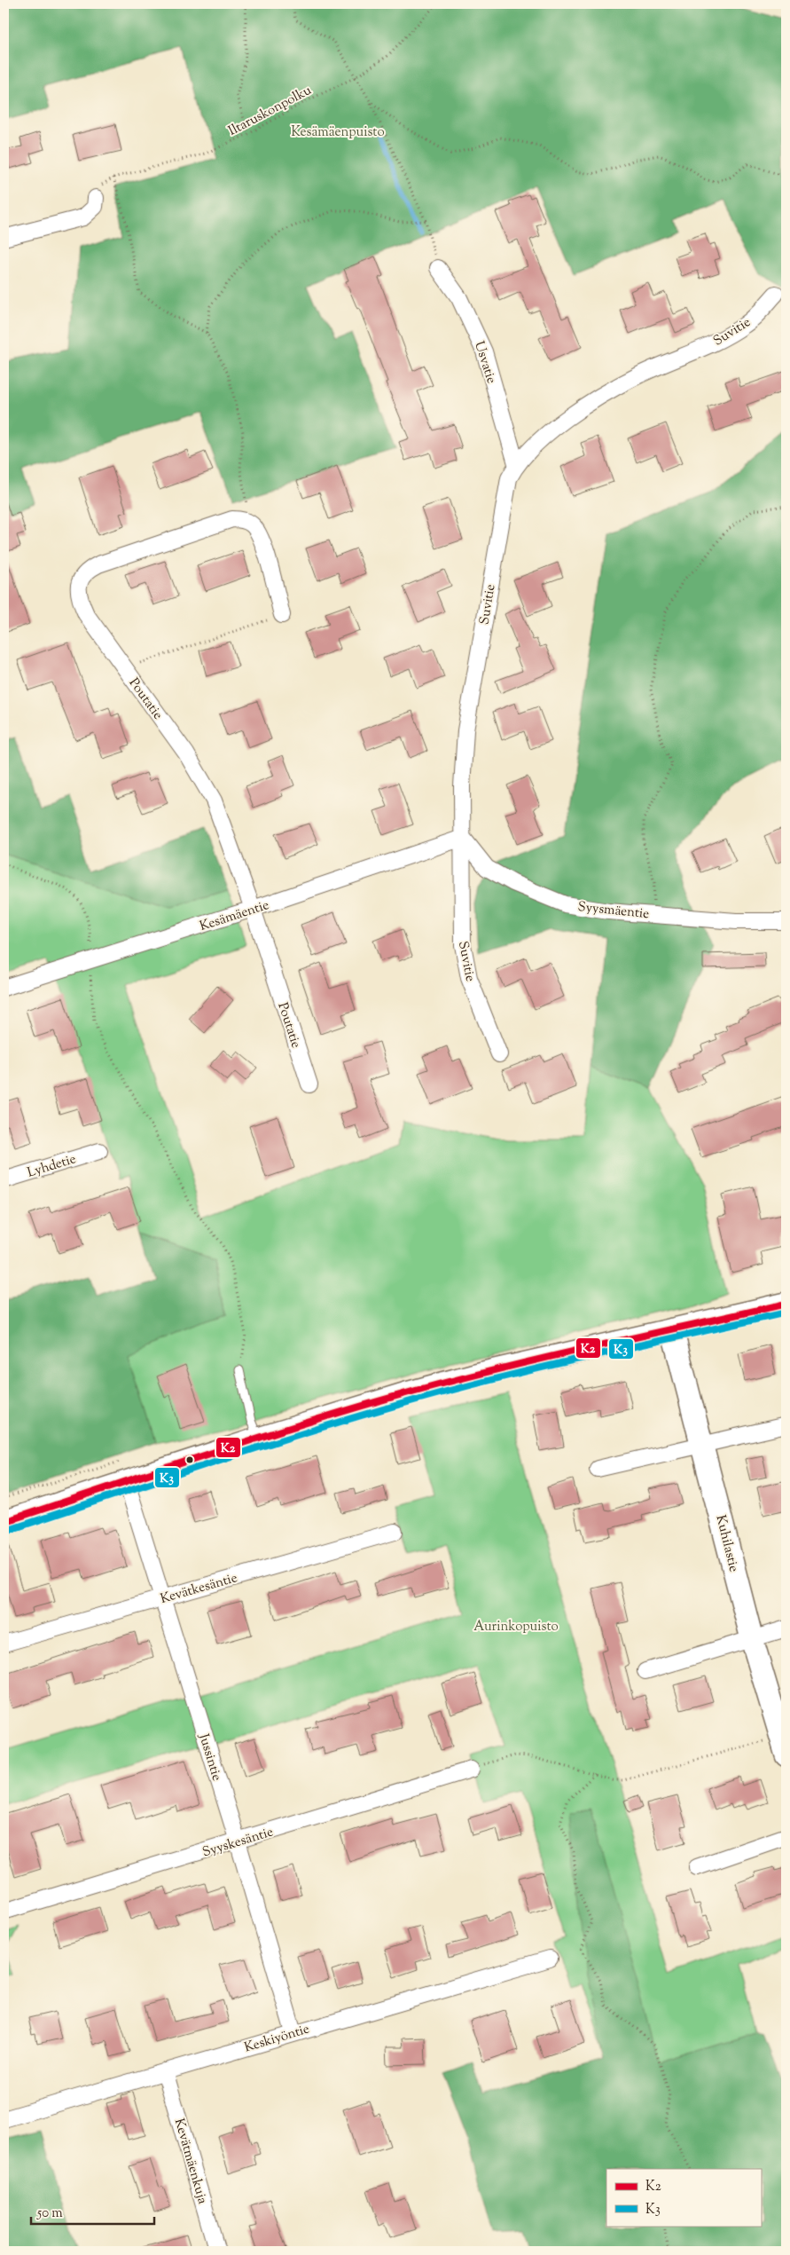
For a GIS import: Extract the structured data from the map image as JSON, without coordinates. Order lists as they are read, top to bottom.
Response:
{
  "streets": {
    "street": [
      "Suvitie",
      "Usvatie",
      "Poutatie",
      "Syysmäentie",
      "Kesämäentie",
      "Lyhdetie",
      "Kuhilastie",
      "Kevätkesäntie",
      "Jussintie",
      "Syyskesäntie",
      "Keskiyöntie",
      "Kevätmäenkuja"
    ],
    "path": ["Iltaruskonpolku"]
  },
  "crossings": [
    ["Suvitie", "Usvatie"],
    ["Suvitie", "Syysmäentie"],
    ["Suvitie", "Kesämäentie"],
    ["Poutatie", "Kesämäentie"],
    ["Syysmäentie", "Kesämäentie"],
    ["Kevätkesäntie", "Jussintie"],
    ["Jussintie", "Syyskesäntie"],
    ["Jussintie", "Keskiyöntie"],
    ["Keskiyöntie", "Kevätmäenkuja"]
  ],
  "parks": ["Kesämäenpuisto", "Aurinkopuisto"],
  "lines": ["transit line K2", "transit line K3"],
  "legend": ["K2", "K3"],
  "scale_bar": "50 m"
}
